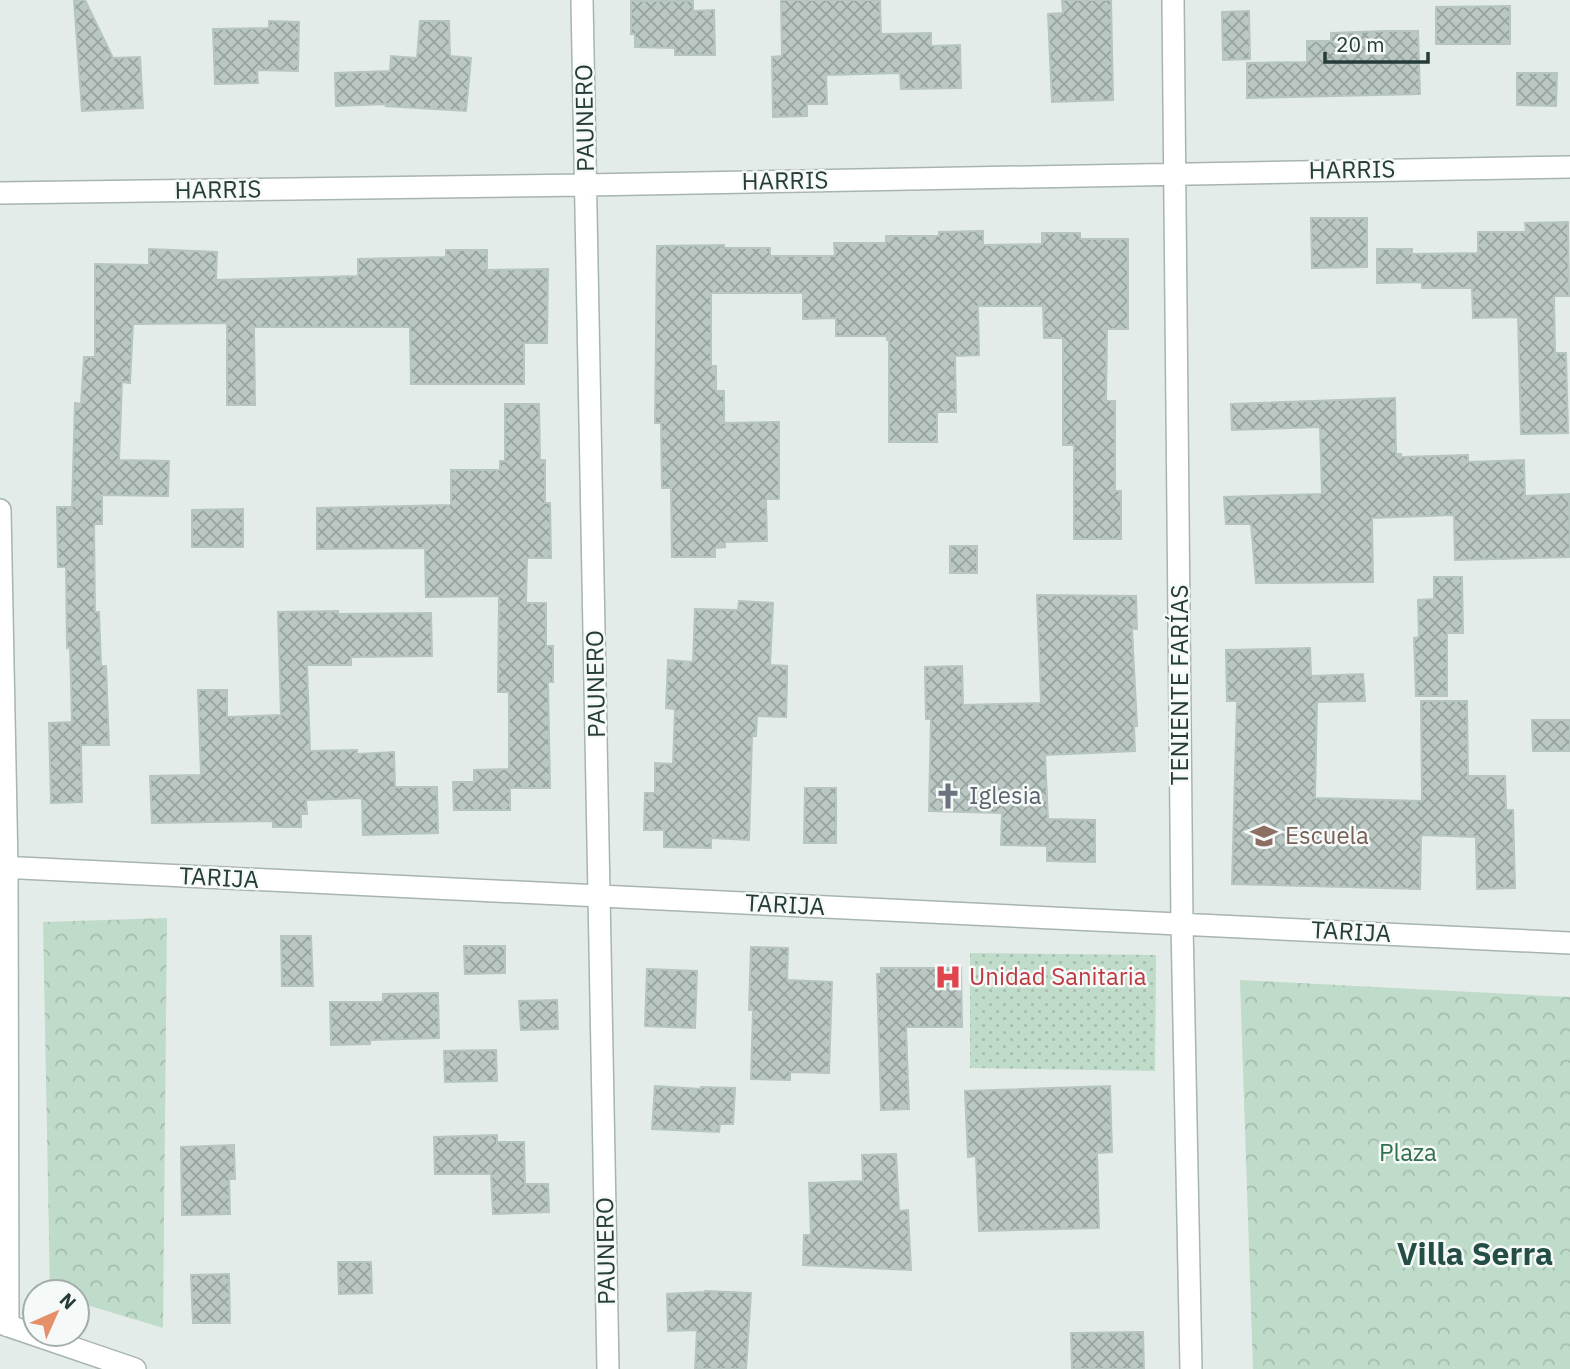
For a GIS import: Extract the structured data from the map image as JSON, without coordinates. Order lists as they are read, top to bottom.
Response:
{
  "streets": {
    "street": [
      "PAUNERO",
      "HARRIS",
      "TENIENTE FARÍAS",
      "TARIJA"
    ]
  },
  "crossings": [
    ["PAUNERO", "HARRIS"],
    ["PAUNERO", "TARIJA"],
    ["HARRIS", "TENIENTE FARÍAS"],
    ["TENIENTE FARÍAS", "TARIJA"]
  ],
  "districts": ["Villa Serra"],
  "parks": ["Plaza"],
  "places": {
    "church": ["Iglesia"],
    "school or university": ["Escuela"],
    "hospital": ["Unidad Sanitaria"]
  },
  "scale_bar": "20 m",
  "north": "top right"
}
